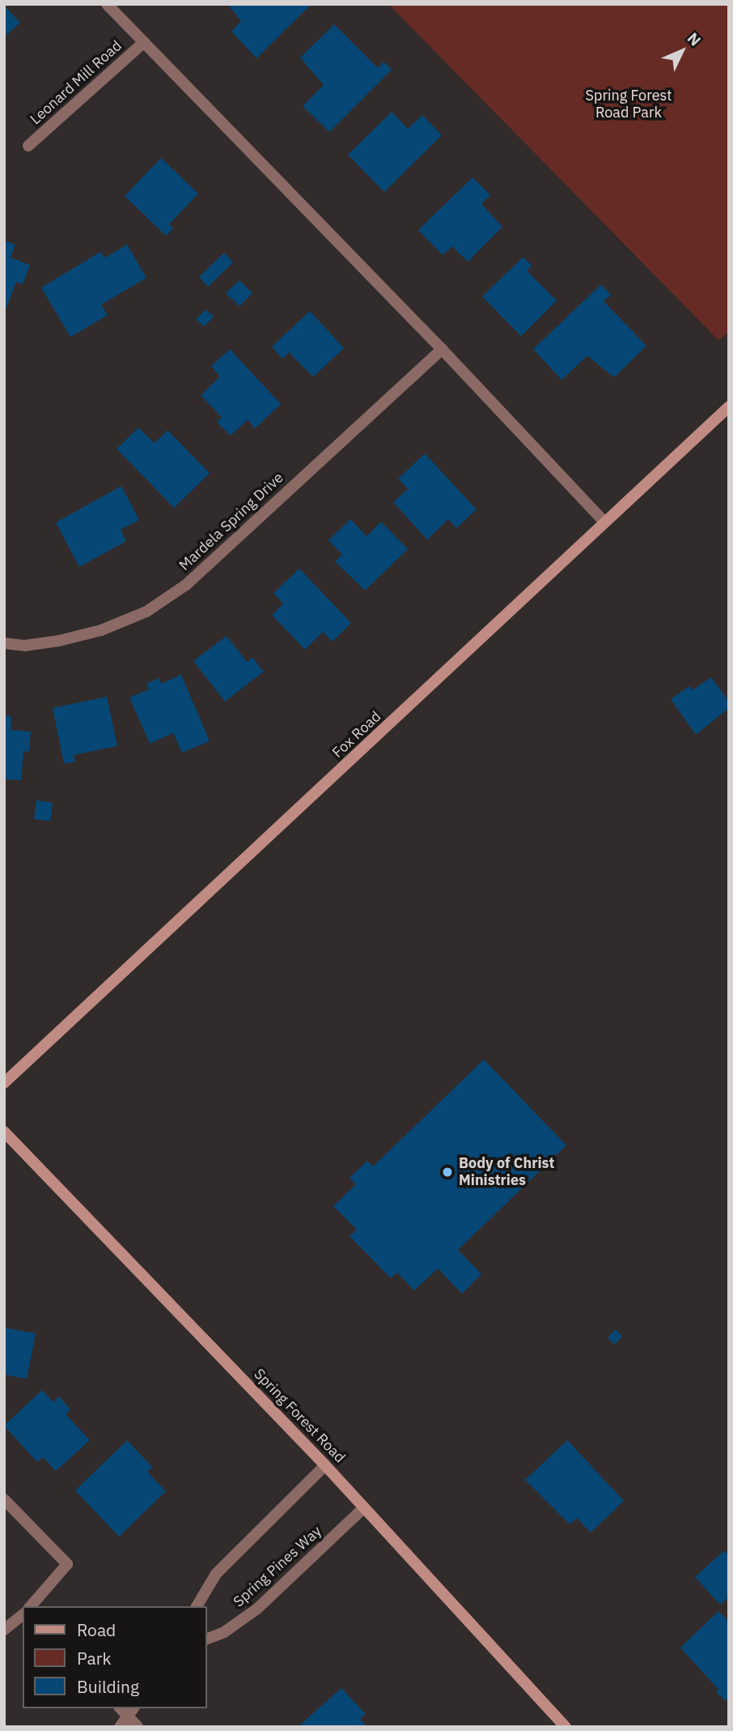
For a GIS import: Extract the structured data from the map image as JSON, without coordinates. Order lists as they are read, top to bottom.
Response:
{
  "streets": {
    "street": [
      "Leonard Mill Road",
      "Mardela Spring Drive",
      "Fox Road",
      "Spring Forest Road",
      "Spring Pines Way"
    ]
  },
  "crossings": [
    ["Spring Forest Road", "Spring Pines Way"]
  ],
  "parks": ["Spring Forest Road Park"],
  "places": ["Body of Christ Ministries"],
  "legend": ["Road", "Park", "Building"],
  "north": "top right"
}
